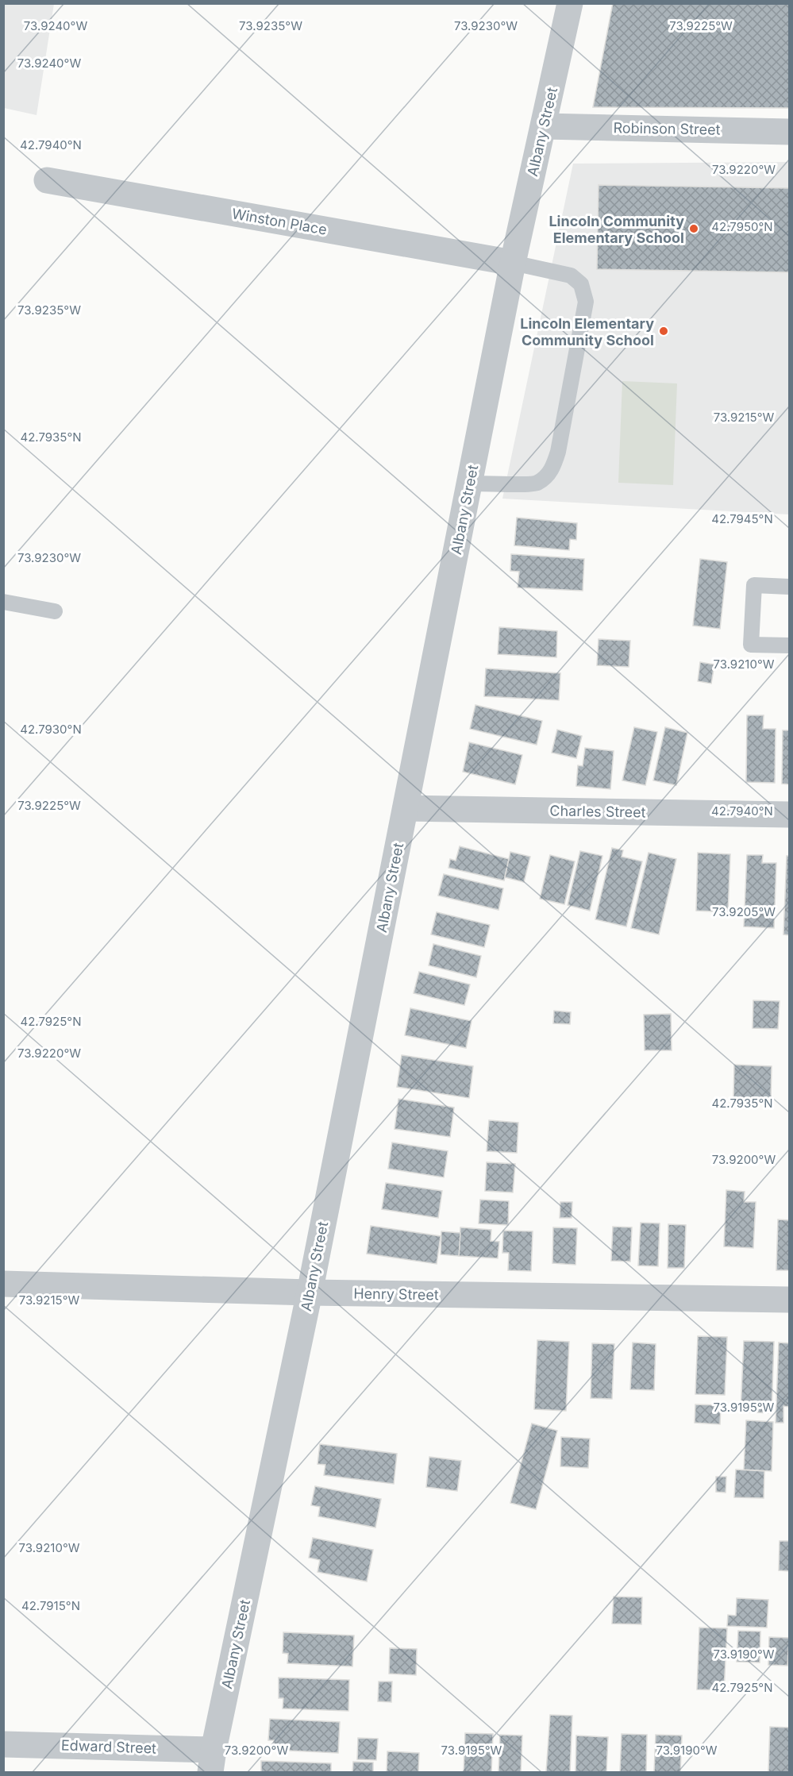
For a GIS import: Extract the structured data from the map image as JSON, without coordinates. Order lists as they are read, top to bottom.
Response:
{
  "streets": {
    "street": [
      "Robinson Street",
      "Albany Street",
      "Winston Place",
      "Charles Street",
      "Henry Street",
      "Edward Street"
    ]
  },
  "crossings": [
    ["Robinson Street", "Albany Street"],
    ["Albany Street", "Winston Place"],
    ["Albany Street", "Charles Street"],
    ["Albany Street", "Henry Street"],
    ["Albany Street", "Edward Street"]
  ],
  "places": ["Lincoln Community Elementary School", "Lincoln Elementary Community School"],
  "coordinates": [
    "73.9240°W",
    "73.9235°W",
    "73.9230°W",
    "73.9225°W",
    "42.7940°N",
    "73.9220°W",
    "42.7950°N",
    "73.9215°W",
    "42.7935°N",
    "42.7945°N",
    "73.9210°W",
    "42.7930°N",
    "73.9205°W",
    "42.7925°N",
    "73.9200°W",
    "73.9195°W",
    "42.7915°N",
    "73.9190°W"
  ]
}
